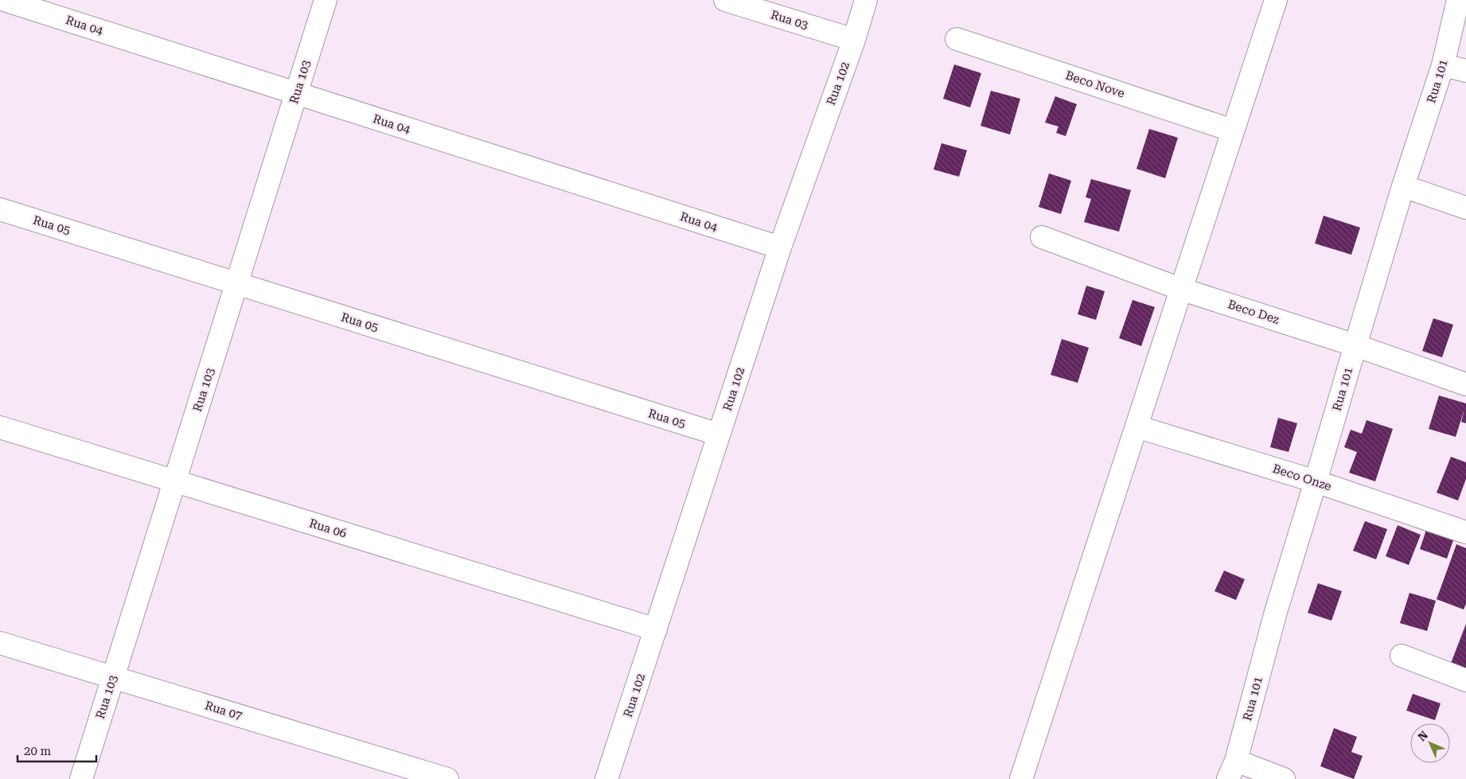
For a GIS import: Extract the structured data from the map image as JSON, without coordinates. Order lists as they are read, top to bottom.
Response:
{
  "streets": {
    "street": [
      "Rua 03",
      "Rua 04",
      "Rua 101",
      "Rua 103",
      "Rua 102",
      "Beco Nove",
      "Rua 05",
      "Beco Dez",
      "Beco Onze",
      "Rua 06",
      "Rua 07"
    ]
  },
  "crossings": [
    ["Rua 03", "Rua 102"],
    ["Rua 04", "Rua 103"],
    ["Rua 04", "Rua 102"],
    ["Rua 101", "Beco Dez"],
    ["Rua 101", "Beco Onze"],
    ["Rua 103", "Rua 05"],
    ["Rua 103", "Rua 06"],
    ["Rua 103", "Rua 07"],
    ["Rua 102", "Rua 05"],
    ["Rua 102", "Rua 06"]
  ],
  "scale_bar": "20 m",
  "north": "top left"
}
